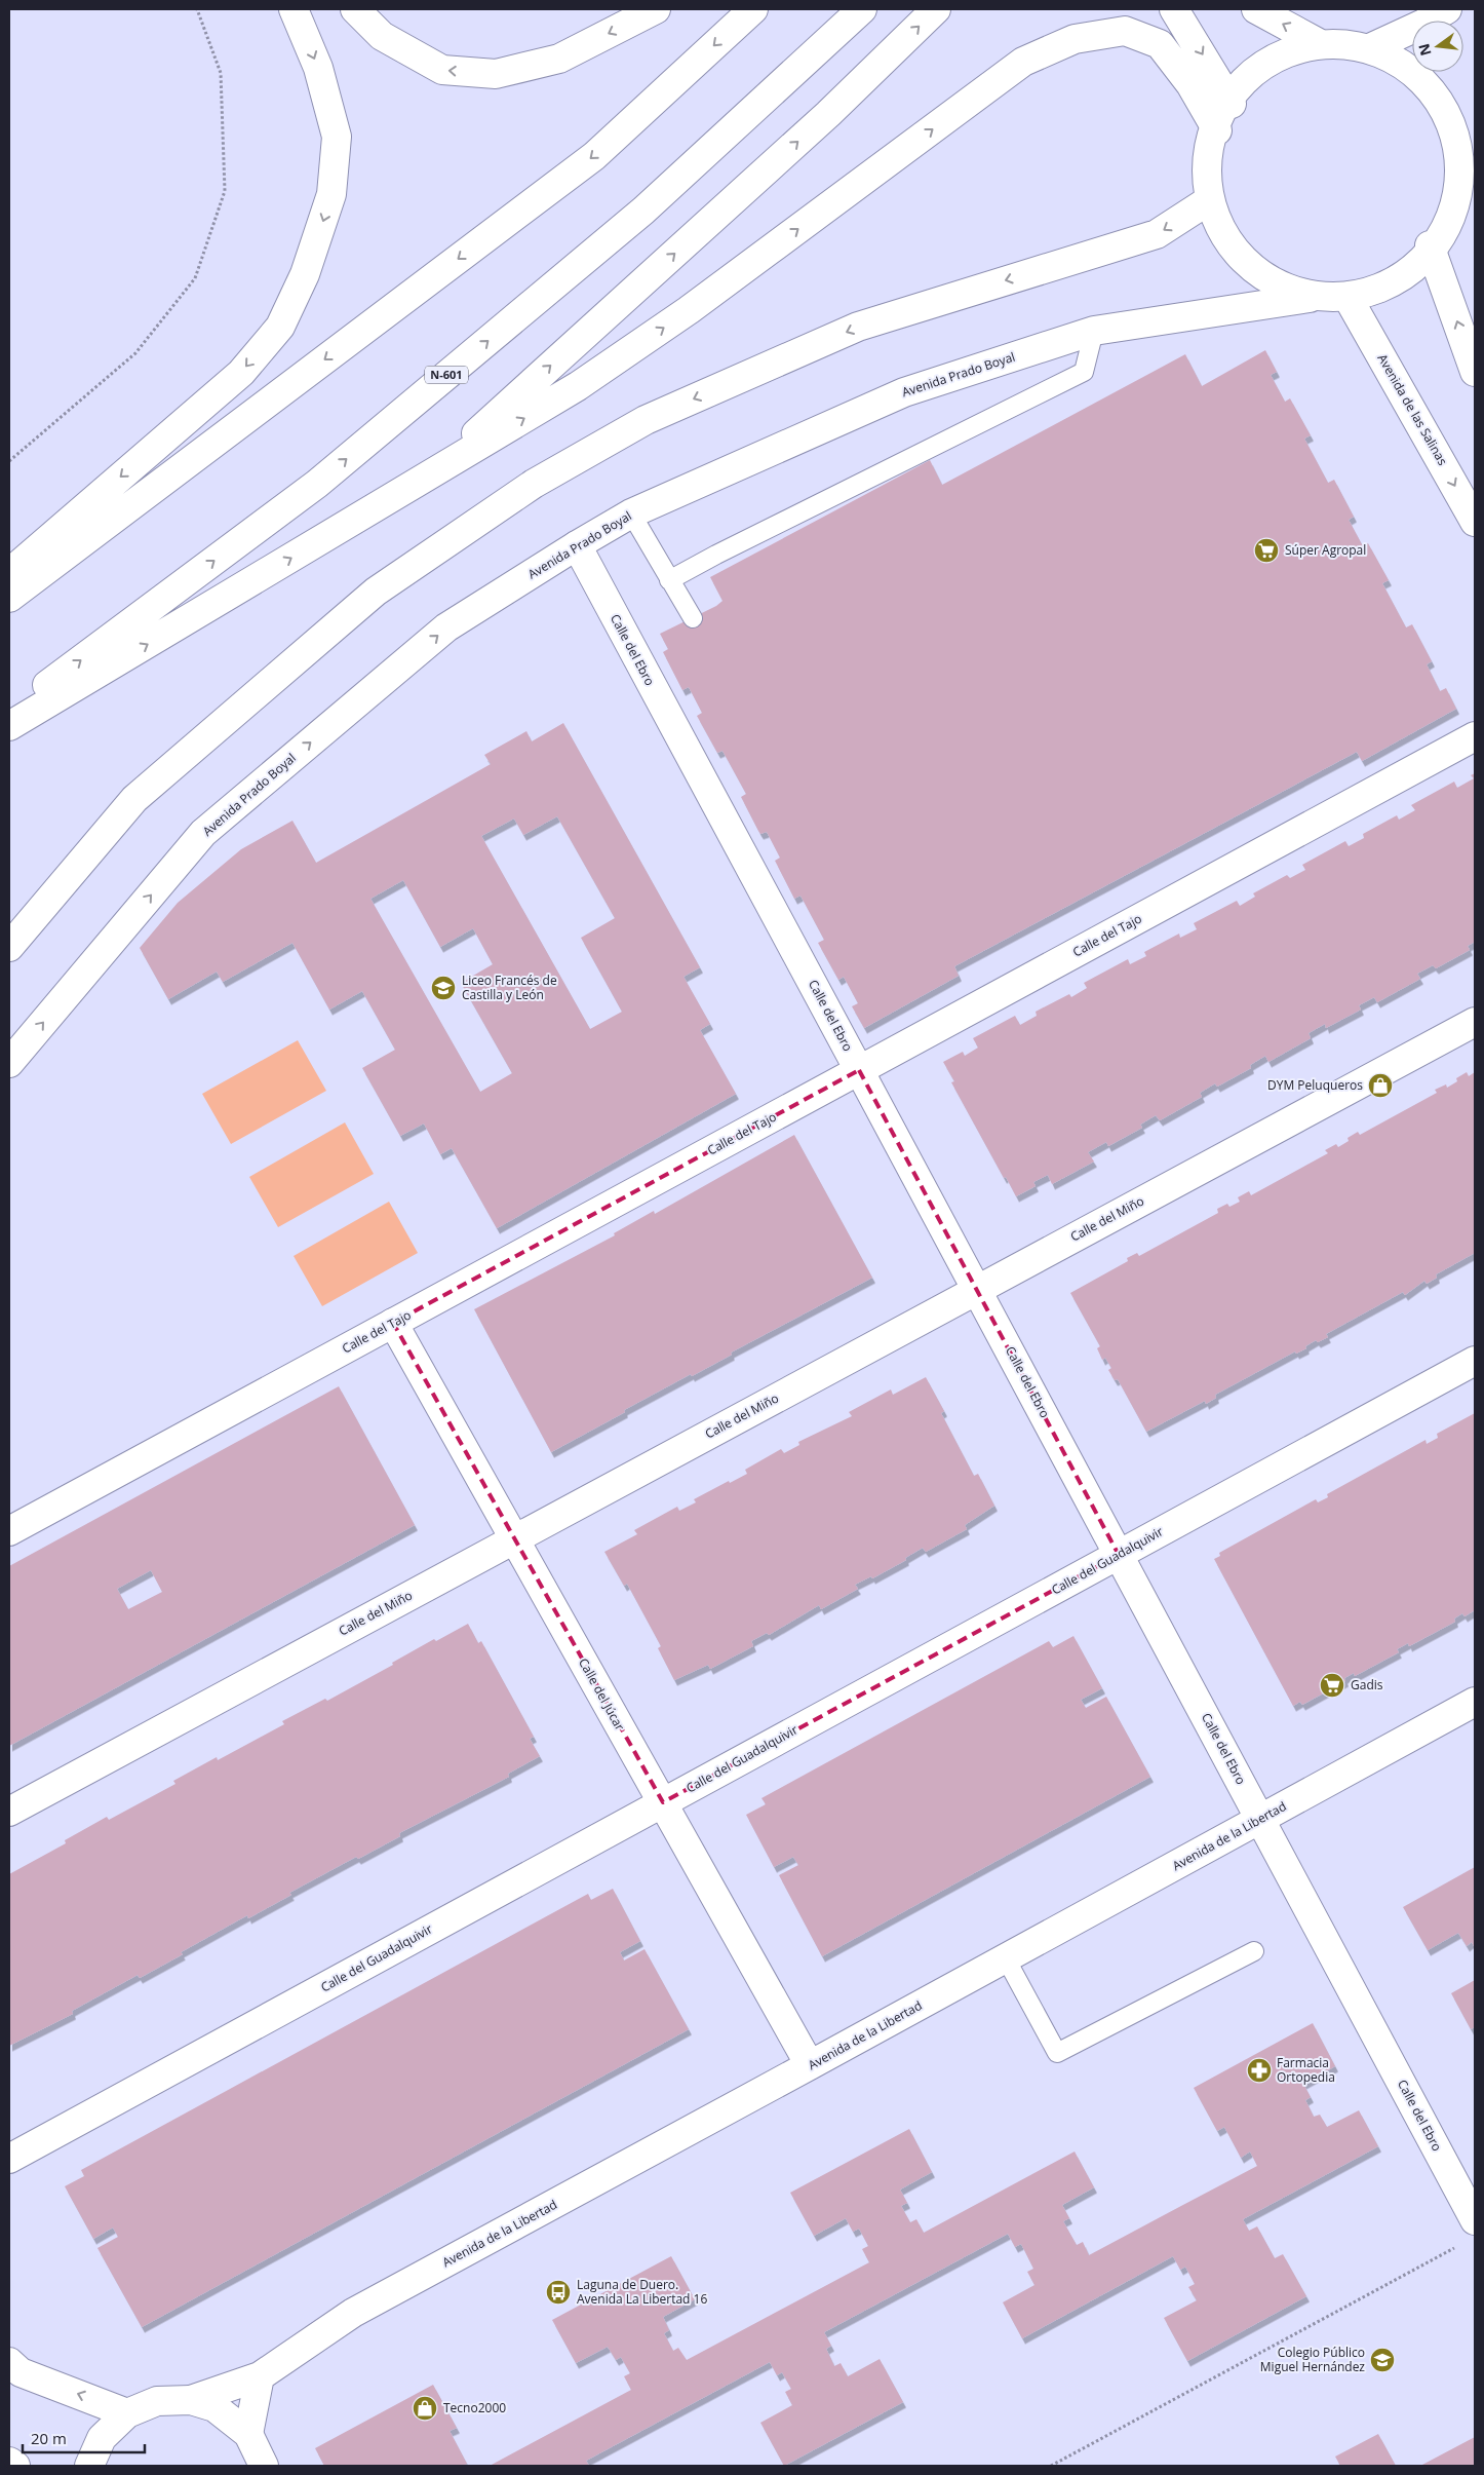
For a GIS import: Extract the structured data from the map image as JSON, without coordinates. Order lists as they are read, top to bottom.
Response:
{
  "streets": {
    "main road": [
      "N-601",
      "Avenida Prado Boyal",
      "Avenida de las Salinas",
      "Calle del Ebro",
      "Calle del Tajo",
      "Calle del Miño",
      "Calle del Guadalquivir",
      "Calle del Júcar",
      "Avenida de la Libertad"
    ]
  },
  "crossings": [
    ["Avenida Prado Boyal", "Calle del Ebro"],
    ["Calle del Ebro", "Calle del Tajo"],
    ["Calle del Ebro", "Calle del Miño"],
    ["Calle del Ebro", "Calle del Guadalquivir"],
    ["Calle del Ebro", "Avenida de la Libertad"],
    ["Calle del Tajo", "Calle del Júcar"],
    ["Calle del Miño", "Calle del Júcar"],
    ["Calle del Guadalquivir", "Calle del Júcar"],
    ["Calle del Júcar", "Avenida de la Libertad"]
  ],
  "places": {
    "supermarket": ["Súper Agropal", "Gadis"],
    "school or university": ["Liceo Francés de Castilla y León", "Colegio Público Miguel Hernández"],
    "shop": ["DYM Peluqueros", "Tecno2000"],
    "pharmacy": ["Farmacia Ortopedia"],
    "bus stop": ["Laguna de Duero. Avenida La Libertad 16"]
  },
  "scale_bar": "20 m",
  "north": "left"
}
